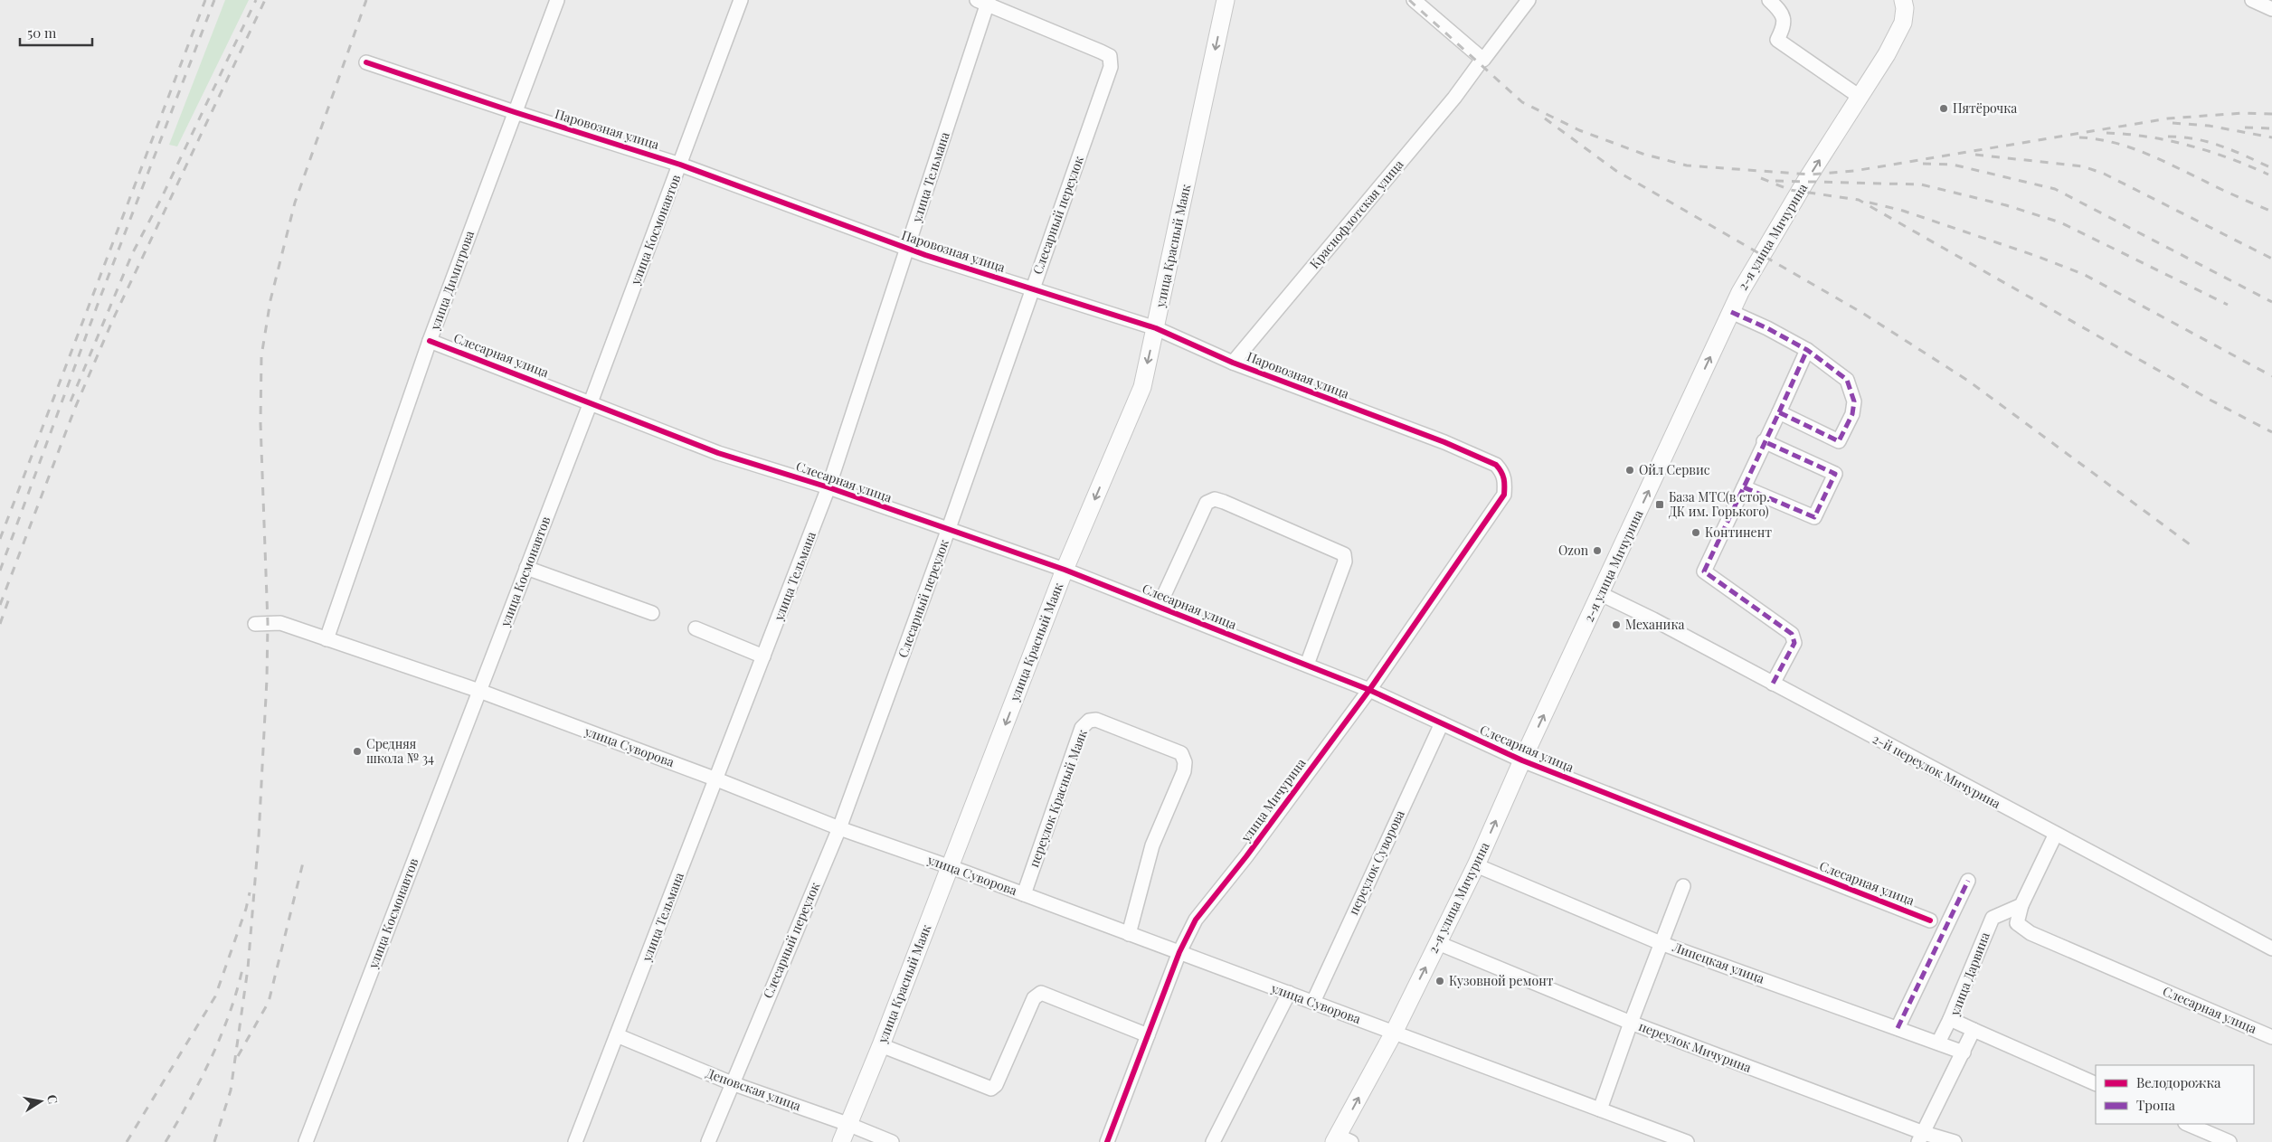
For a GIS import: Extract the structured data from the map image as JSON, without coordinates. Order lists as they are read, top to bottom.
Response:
{
  "streets": {
    "main road": ["2-я улица Мичурина", "улица Красный Маяк"],
    "street": [
      "Паровозная улица",
      "улица Тельмана",
      "Краснофлотская улица",
      "Слесарный переулок",
      "улица Космонавтов",
      "улица Димитрова",
      "Слесарная улица",
      "улица Суворова",
      "2-й переулок Мичурина",
      "переулок Красный Маяк",
      "улица Мичурина",
      "переулок Суворова",
      "Липецкая улица",
      "улица Дарвина",
      "переулок Мичурина",
      "Деповская улица"
    ]
  },
  "crossings": [
    ["Паровозная улица", "улица Тельмана"],
    ["Паровозная улица", "Краснофлотская улица"],
    ["Паровозная улица", "Слесарный переулок"],
    ["Паровозная улица", "улица Космонавтов"],
    ["Паровозная улица", "улица Красный Маяк"],
    ["Паровозная улица", "улица Димитрова"],
    ["Паровозная улица", "улица Мичурина"],
    ["улица Тельмана", "Слесарный переулок"],
    ["улица Тельмана", "Слесарная улица"],
    ["улица Тельмана", "улица Суворова"],
    ["улица Тельмана", "Деповская улица"],
    ["Слесарный переулок", "Слесарная улица"],
    ["Слесарный переулок", "улица Суворова"],
    ["Слесарный переулок", "Деповская улица"],
    ["улица Космонавтов", "Слесарная улица"],
    ["улица Космонавтов", "улица Суворова"],
    ["2-я улица Мичурина", "Слесарная улица"],
    ["2-я улица Мичурина", "улица Суворова"],
    ["2-я улица Мичурина", "2-й переулок Мичурина"],
    ["2-я улица Мичурина", "Липецкая улица"],
    ["2-я улица Мичурина", "переулок Мичурина"],
    ["улица Красный Маяк", "Слесарная улица"],
    ["улица Красный Маяк", "улица Суворова"],
    ["улица Красный Маяк", "Деповская улица"],
    ["улица Димитрова", "Слесарная улица"],
    ["улица Димитрова", "улица Суворова"],
    ["Слесарная улица", "улица Мичурина"],
    ["Слесарная улица", "переулок Суворова"],
    ["Слесарная улица", "улица Дарвина"],
    ["улица Суворова", "переулок Красный Маяк"],
    ["улица Суворова", "улица Мичурина"],
    ["улица Суворова", "переулок Суворова"],
    ["Липецкая улица", "улица Дарвина"],
    ["улица Дарвина", "переулок Мичурина"]
  ],
  "one_way": ["2-я улица Мичурина", "улица Красный Маяк"],
  "places": {
    "other": [
      "Пятёрочка",
      "Ойл Сервис",
      "Континент",
      "Ozon",
      "Механика",
      "Средняя школа № 34",
      "Кузовной ремонт"
    ],
    "transit": ["База МТС(в стор. ДК им. Горького)"]
  },
  "legend": ["Велодорожка", "Тропа"],
  "scale_bar": "50 m",
  "north": "right"
}
